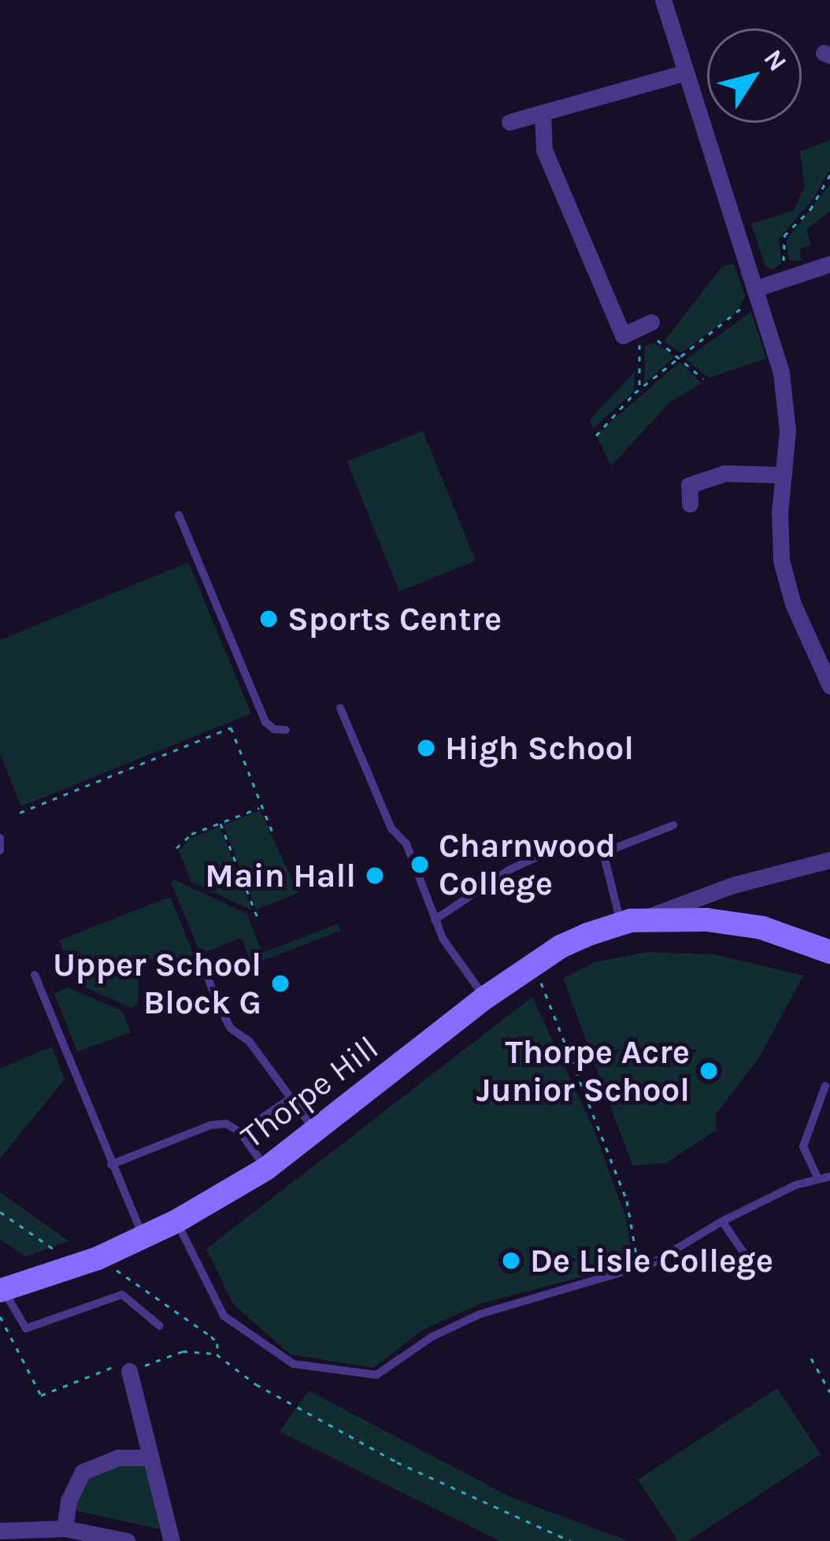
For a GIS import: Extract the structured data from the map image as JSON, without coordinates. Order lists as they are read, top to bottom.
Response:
{
  "streets": {
    "street": ["Thorpe Hill"]
  },
  "places": [
    "Sports Centre",
    "High School",
    "Charnwood College",
    "Main Hall",
    "Upper School Block G",
    "Thorpe Acre Junior School",
    "De Lisle College"
  ],
  "north": "top right"
}
